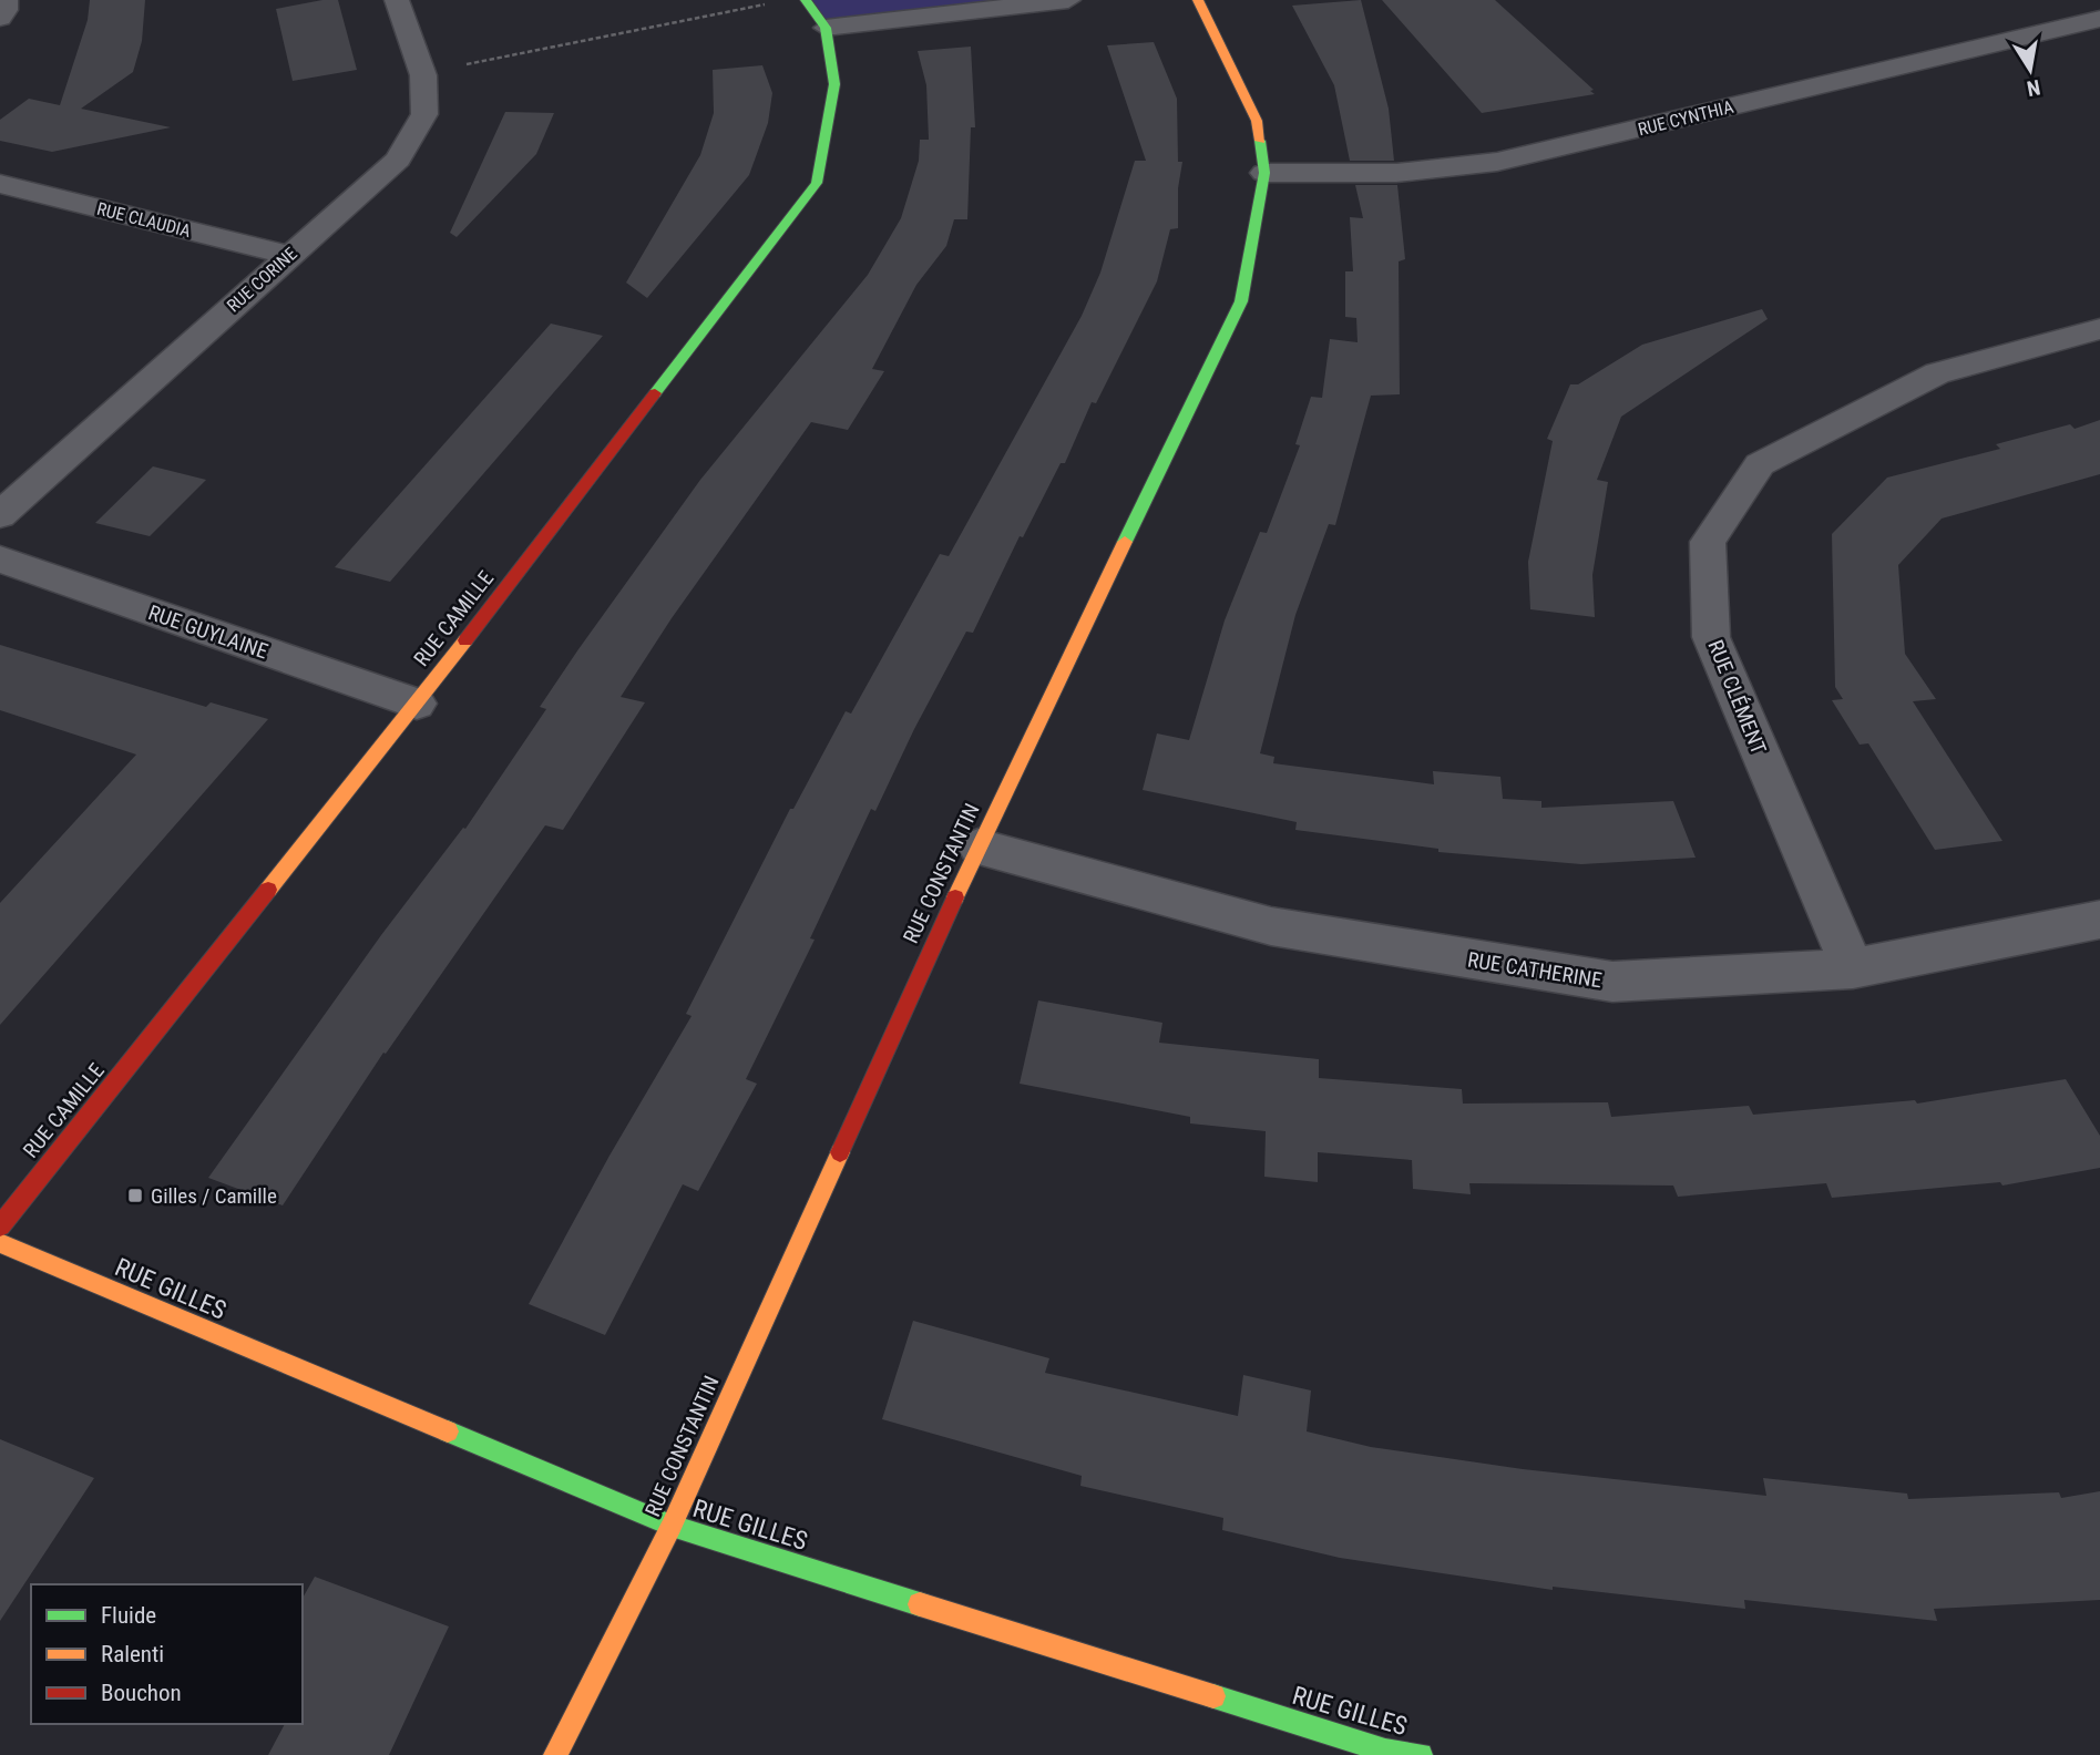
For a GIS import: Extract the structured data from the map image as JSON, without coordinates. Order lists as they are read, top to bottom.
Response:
{
  "streets": {
    "street": [
      "RUE CYNTHIA",
      "RUE CLAUDIA",
      "RUE CORINE",
      "RUE CAMILLE",
      "RUE GUYLAINE",
      "RUE CLÉMENT",
      "RUE CONSTANTIN",
      "RUE CATHERINE",
      "RUE GILLES"
    ]
  },
  "crossings": [
    ["RUE CYNTHIA", "RUE CONSTANTIN"],
    ["RUE CLAUDIA", "RUE CORINE"],
    ["RUE CAMILLE", "RUE GUYLAINE"],
    ["RUE CLÉMENT", "RUE CATHERINE"],
    ["RUE CONSTANTIN", "RUE CATHERINE"],
    ["RUE CONSTANTIN", "RUE GILLES"]
  ],
  "places": {
    "transit": ["Gilles / Camille"]
  },
  "legend": ["Fluide", "Ralenti", "Bouchon"],
  "north": "bottom"
}
